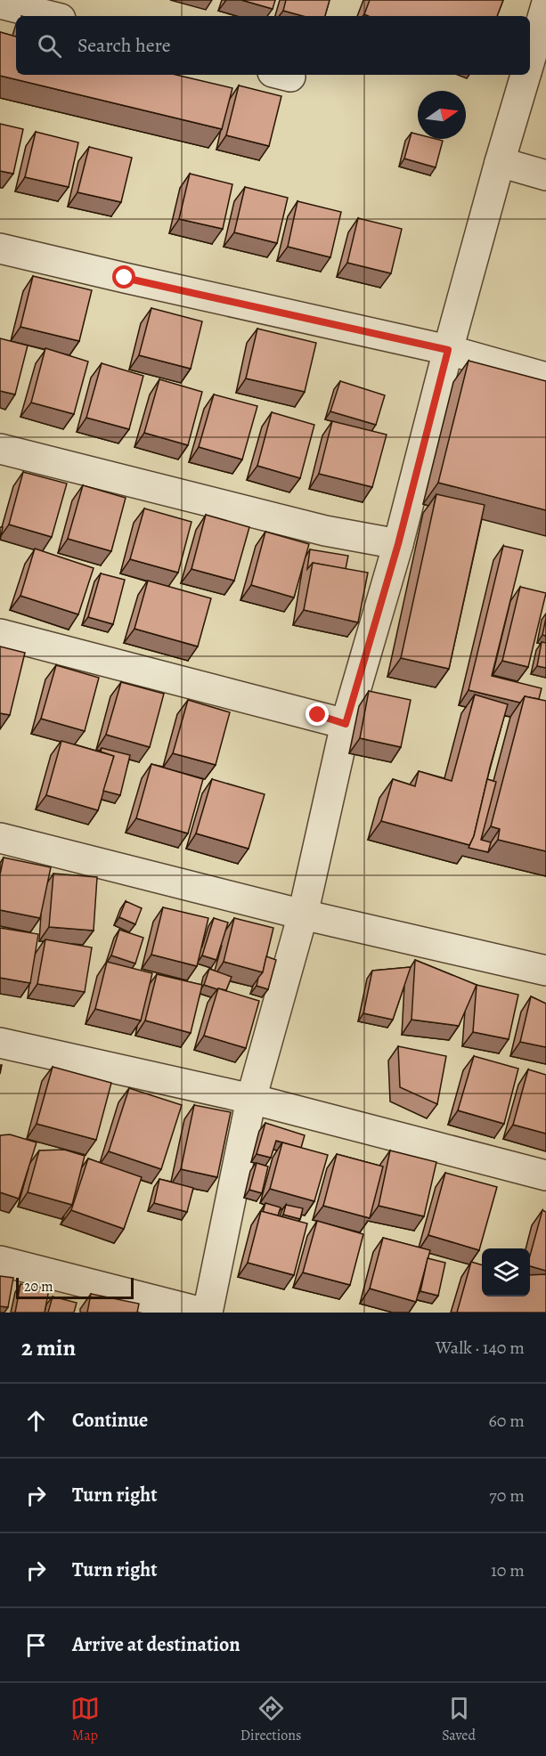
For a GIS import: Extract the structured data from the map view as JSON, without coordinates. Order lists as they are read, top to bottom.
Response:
{
  "scale_bar": "20 m",
  "north": "right",
  "page": {
    "search": "Search here",
    "scale": "20 m",
    "heading": ["2 min", "Walk · 140 m"],
    "list": [
      ["Continue", "60 m"],
      ["Turn right", "70 m"],
      ["Turn right", "10 m"],
      "Arrive at destination"
    ],
    "nav": ["Map", "Directions", "Saved"]
  }
}
